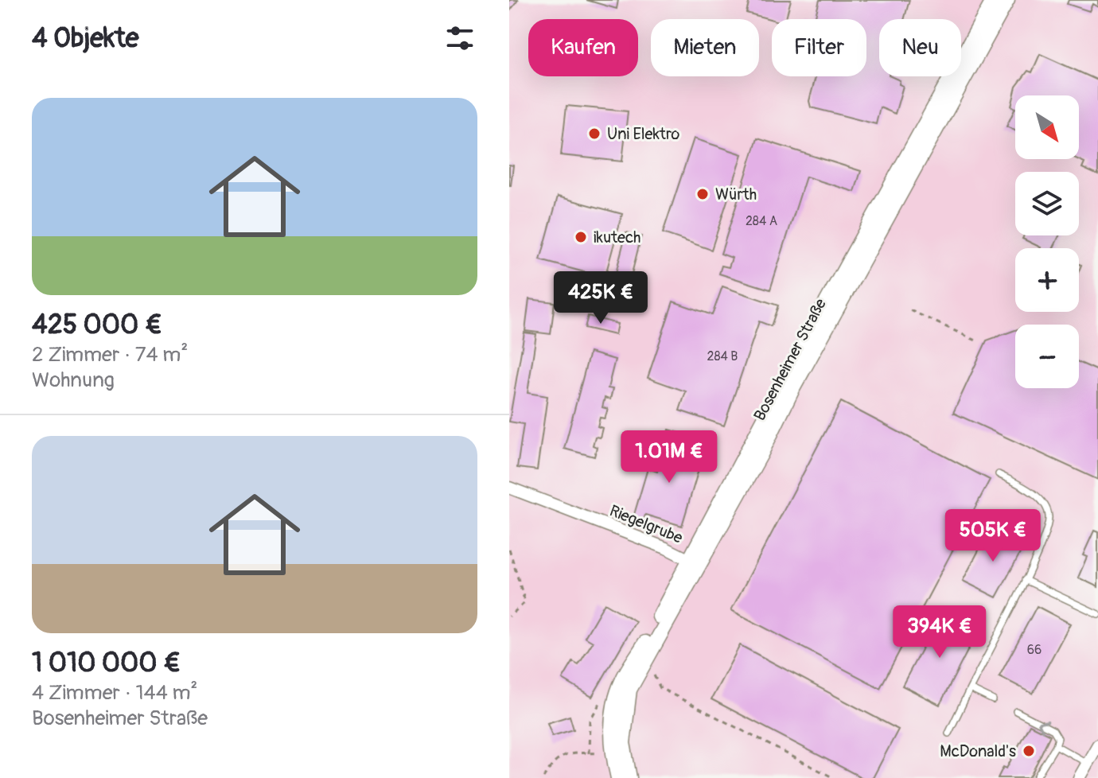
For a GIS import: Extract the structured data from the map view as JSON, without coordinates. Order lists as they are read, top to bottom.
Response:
{
  "streets": {
    "street": ["Bosenheimer Straße", "Riegelgrube"]
  },
  "crossings": [
    ["Bosenheimer Straße", "Riegelgrube"]
  ],
  "places": [
    "Uni Elektro",
    "Würth",
    "ikutech",
    "McDonald's"
  ],
  "house_numbers": ["284 A", "284 B", "66"],
  "north": "bottom right",
  "page": {
    "heading": "4 Objekte",
    "chip": [
      "Kaufen",
      "Mieten",
      "Filter",
      "Neu"
    ],
    "list": [
      {
        "name": "425 000 €",
        "note": "2 Zimmer · 74 m² · Wohnung"
      },
      {
        "name": "1 010 000 €",
        "note": "4 Zimmer · 144 m² · Bosenheimer Straße"
      }
    ],
    "map_buttons": ["+", "−"],
    "price": [
      "425K €",
      "1.01M €",
      "505K €",
      "394K €"
    ]
  }
}
